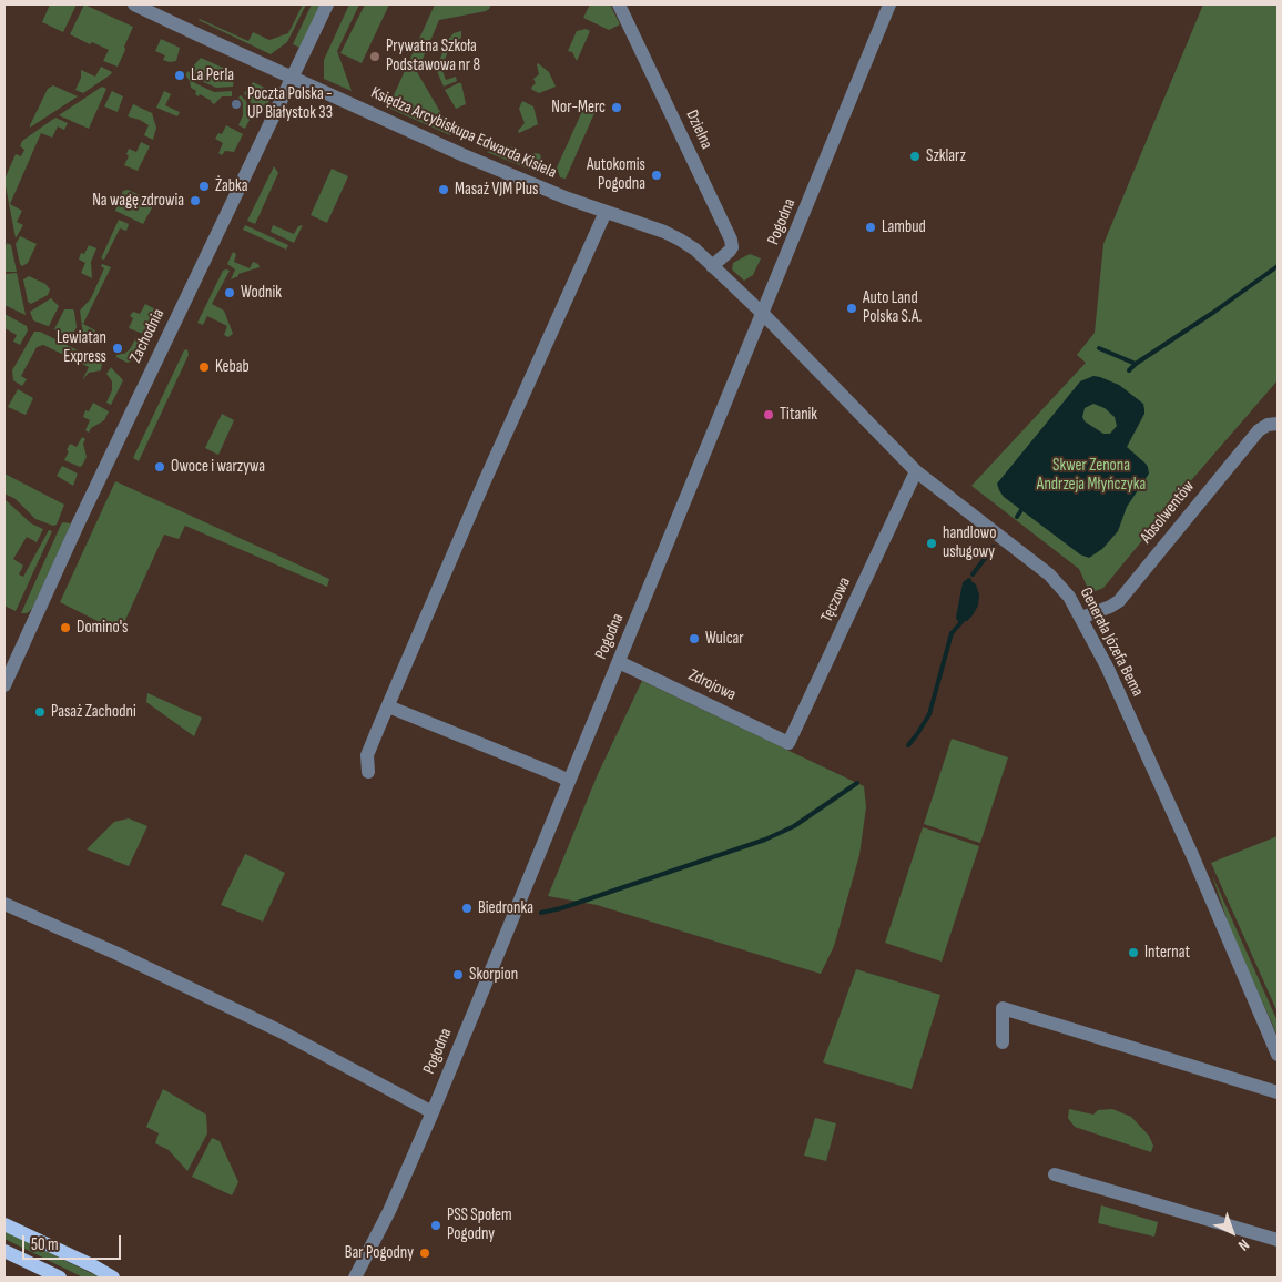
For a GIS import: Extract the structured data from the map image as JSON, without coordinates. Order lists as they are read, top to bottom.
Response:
{
  "streets": {
    "street": [
      "Dzielna",
      "Księdza Arcybiskupa Edwarda Kisiela",
      "Pogodna",
      "Zachodnia",
      "Absolwentów",
      "Tęczowa",
      "Generała Józefa Bema",
      "Zdrojowa"
    ]
  },
  "crossings": [
    ["Dzielna", "Księdza Arcybiskupa Edwarda Kisiela"],
    ["Księdza Arcybiskupa Edwarda Kisiela", "Pogodna"],
    ["Księdza Arcybiskupa Edwarda Kisiela", "Zachodnia"],
    ["Księdza Arcybiskupa Edwarda Kisiela", "Generała Józefa Bema"],
    ["Pogodna", "Generała Józefa Bema"],
    ["Pogodna", "Zdrojowa"],
    ["Absolwentów", "Generała Józefa Bema"],
    ["Tęczowa", "Generała Józefa Bema"],
    ["Tęczowa", "Zdrojowa"]
  ],
  "parks": ["Skwer Zenona Andrzeja Młyńczyka"],
  "places": [
    "Prywatna Szkoła Podstawowa nr 8",
    "La Perla",
    "Poczta Polska - UP Białystok 33",
    "Nor-Merc",
    "Szklarz",
    "Autokomis Pogodna",
    "Żabka",
    "Masaż VJM Plus",
    "Na wagę zdrowia",
    "Lambud",
    "Wodnik",
    "Auto Land Polska S.A.",
    "Lewiatan Express",
    "Kebab",
    "Titanik",
    "Owoce i warzywa",
    "handlowo usługowy",
    "Domino's",
    "Wulcar",
    "Pasaż Zachodni",
    "Biedronka",
    "Internat",
    "Skorpion",
    "PSS Społem Pogodny",
    "Bar Pogodny"
  ],
  "scale_bar": "50 m",
  "north": "bottom right"
}
